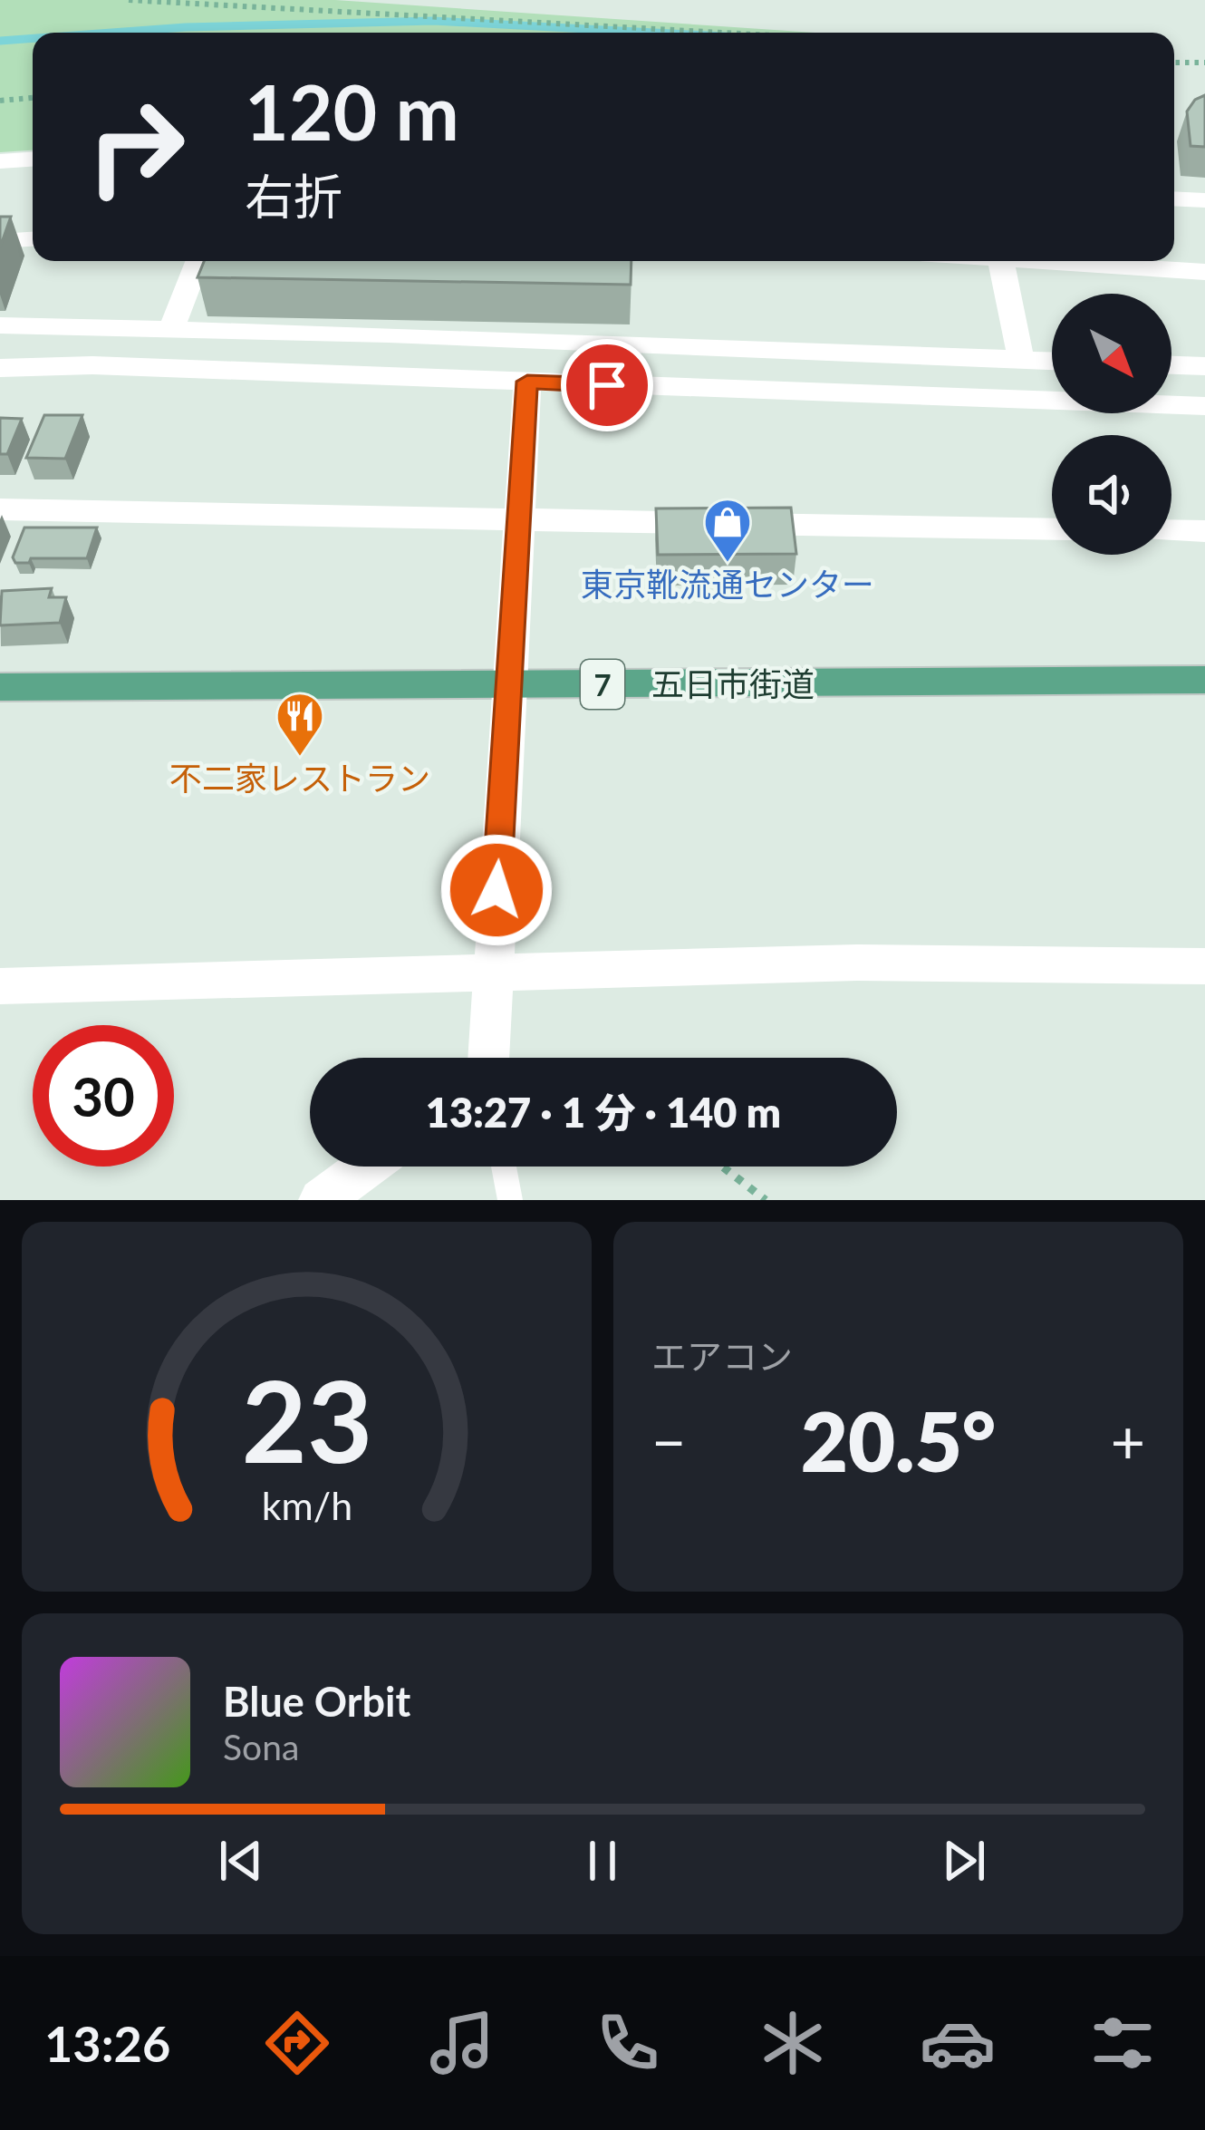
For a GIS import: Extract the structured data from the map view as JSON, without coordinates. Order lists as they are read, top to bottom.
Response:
{
  "streets": {
    "main road": ["五日市街道", "7"]
  },
  "places": {
    "shop": ["東京靴流通センター"],
    "restaurant": ["不二家レストラン"]
  },
  "north": "bottom right",
  "page": {
    "turn": ["120 m", "右折"],
    "limit": "30",
    "trip": "13:27 · 1 分 · 140 m",
    "tile": "エアコン",
    "heat": ["−", "20.5°", "+"],
    "song": ["Blue Orbit", "Sona"],
    "tabs": "13:26",
    "gauge": ["23", "km/h"]
  }
}
